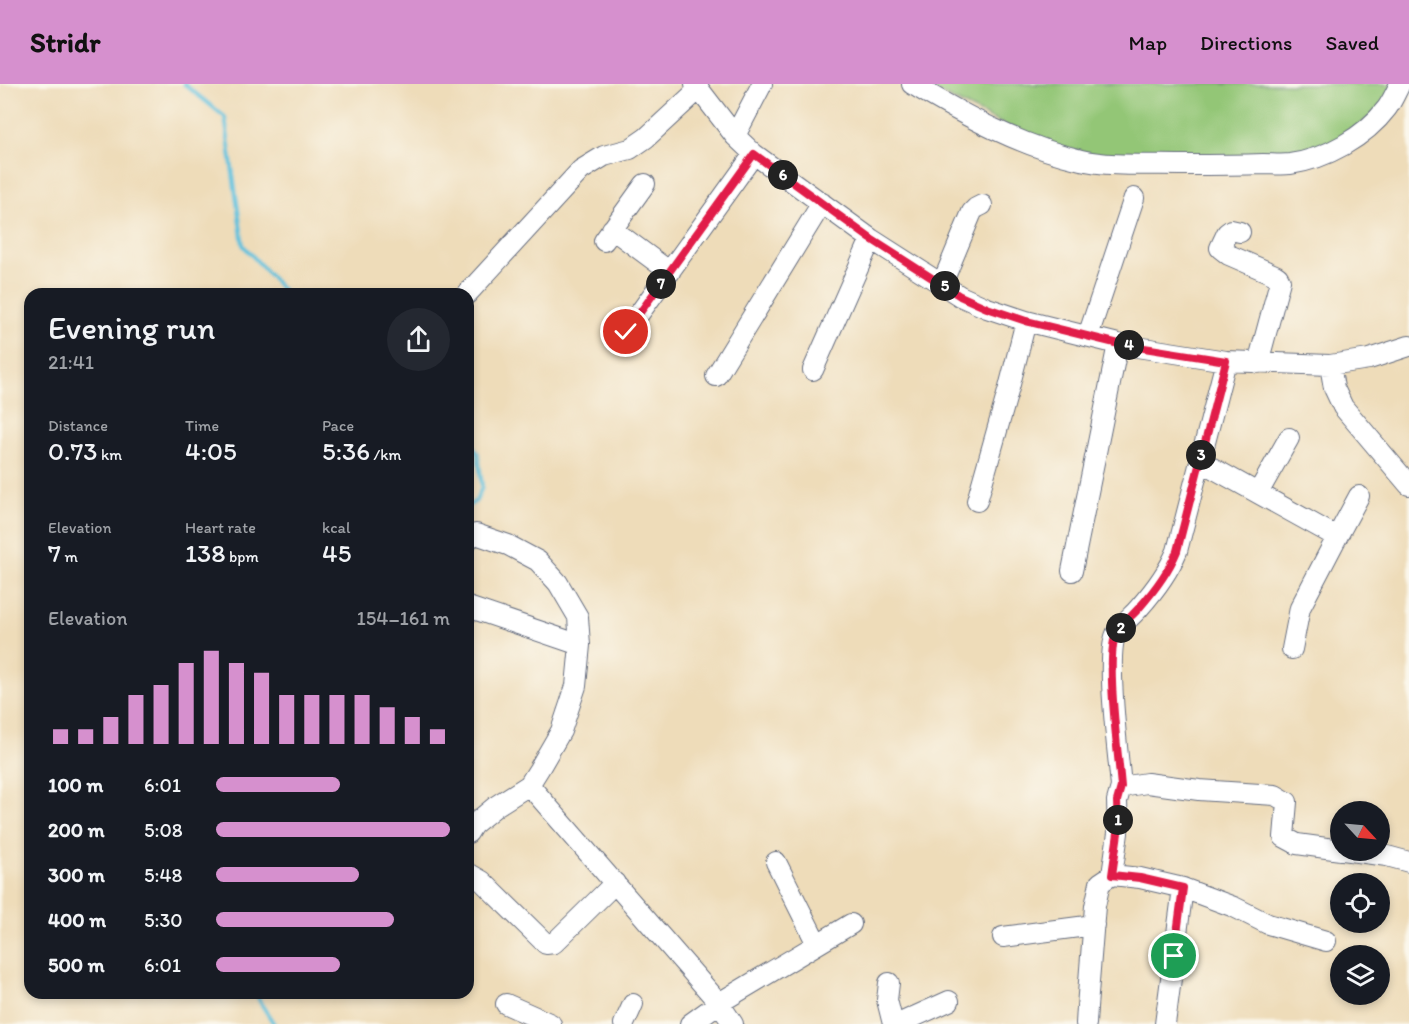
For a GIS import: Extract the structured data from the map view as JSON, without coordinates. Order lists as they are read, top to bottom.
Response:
{
  "north": "bottom right",
  "page": {
    "header": "Stridr",
    "nav": ["Map", "Directions", "Saved"],
    "pins": [
      "6",
      "7",
      "5",
      "4",
      "3",
      "2",
      "1"
    ],
    "heading": ["Evening run", "21:41"],
    "stats": [
      ["Distance", "0.73 km"],
      ["Time", "4:05"],
      ["Pace", "5:36 /km"],
      ["Elevation", "7 m"],
      ["Heart rate", "138 bpm"],
      ["kcal", "45"]
    ],
    "chart": ["Elevation", "154–161 m"],
    "list": [
      {
        "name": "100 m",
        "note": "6:01"
      },
      {
        "name": "200 m",
        "note": "5:08"
      },
      {
        "name": "300 m",
        "note": "5:48"
      },
      {
        "name": "400 m",
        "note": "5:30"
      },
      {
        "name": "500 m",
        "note": "6:01"
      }
    ]
  }
}
